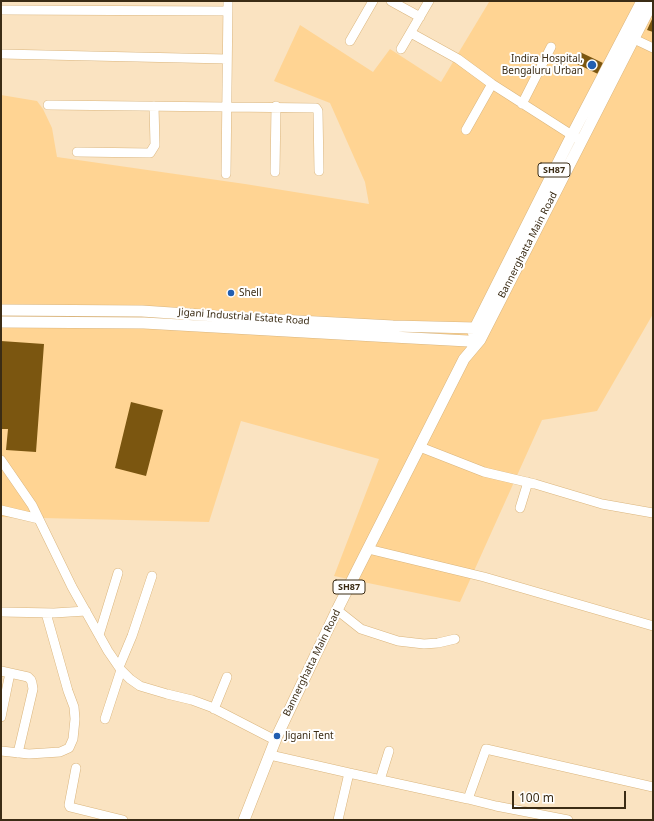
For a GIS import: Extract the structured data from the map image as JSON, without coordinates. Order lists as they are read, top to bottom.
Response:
{
  "streets": {
    "main road": ["SH87", "Bannerghatta Main Road", "Jigani Industrial Estate Road"]
  },
  "crossings": [
    ["Bannerghatta Main Road", "Jigani Industrial Estate Road"]
  ],
  "places": ["Indira Hospital, Bengaluru Urban", "Shell", "Jigani Tent"],
  "scale_bar": "100 m"
}
